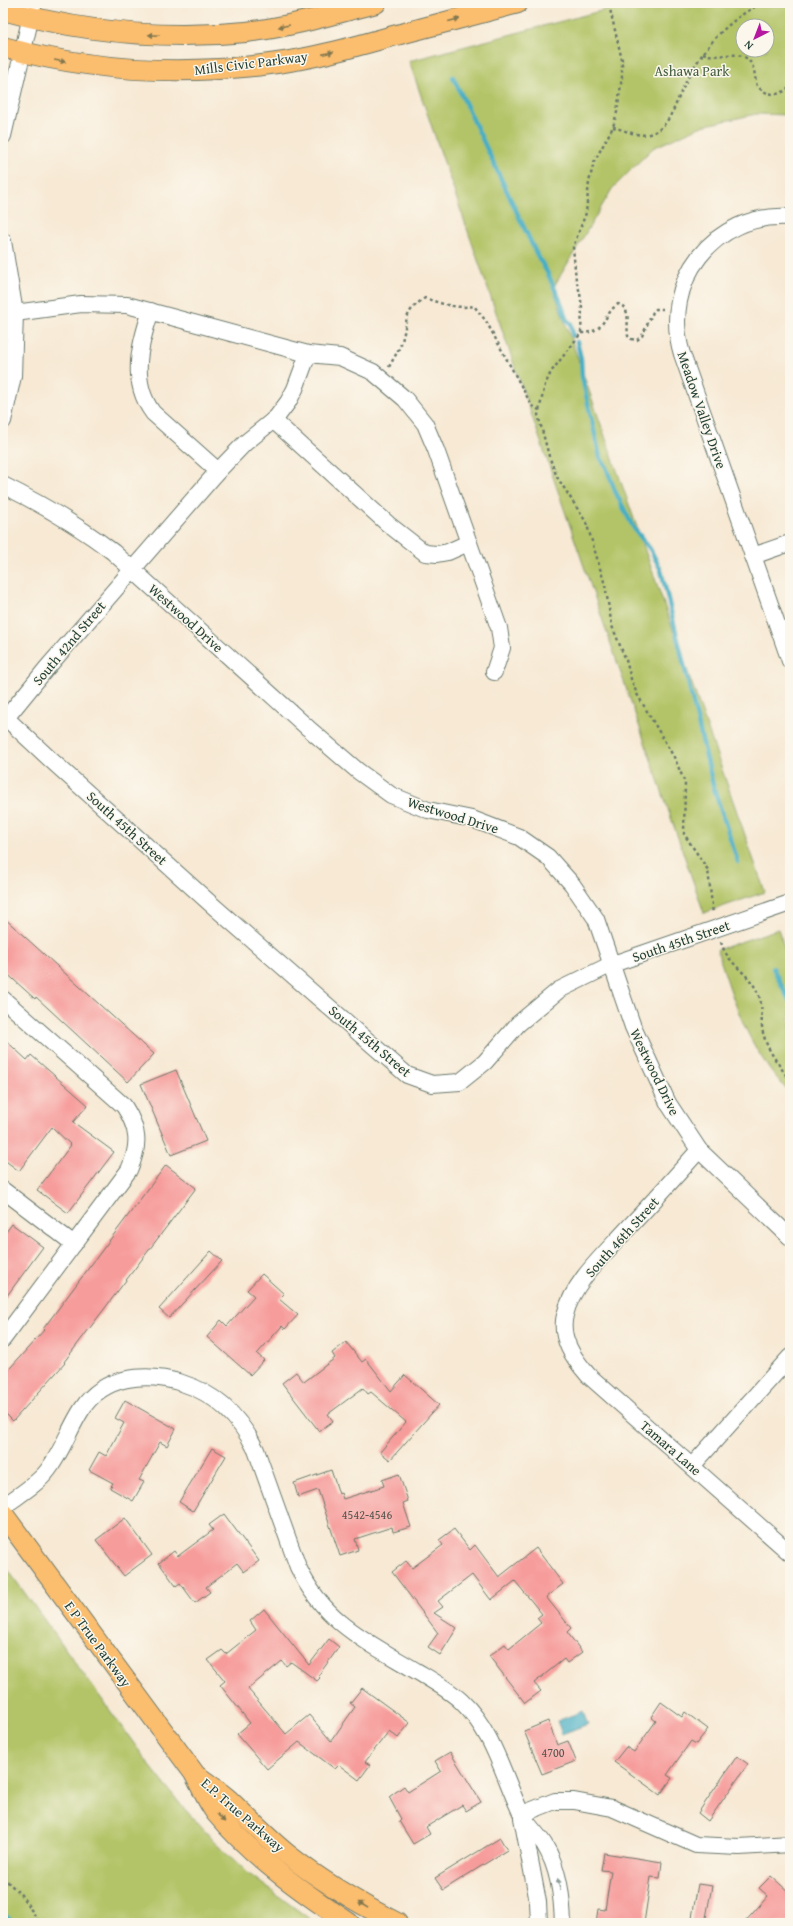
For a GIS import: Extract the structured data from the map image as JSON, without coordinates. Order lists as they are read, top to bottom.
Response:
{
  "streets": {
    "main road": ["Mills Civic Parkway", "E P True Parkway", "E.P. True Parkway"],
    "street": [
      "Meadow Valley Drive",
      "Westwood Drive",
      "South 42nd Street",
      "South 45th Street",
      "South 46th Street",
      "Tamara Lane"
    ]
  },
  "crossings": [
    ["Westwood Drive", "South 42nd Street"],
    ["Westwood Drive", "South 45th Street"],
    ["Westwood Drive", "South 46th Street"],
    ["South 42nd Street", "South 45th Street"],
    ["South 46th Street", "Tamara Lane"],
    ["E P True Parkway", "E.P. True Parkway"]
  ],
  "parks": ["Ashawa Park"],
  "house_numbers": ["4542-4546", "4700"],
  "north": "bottom left"
}
